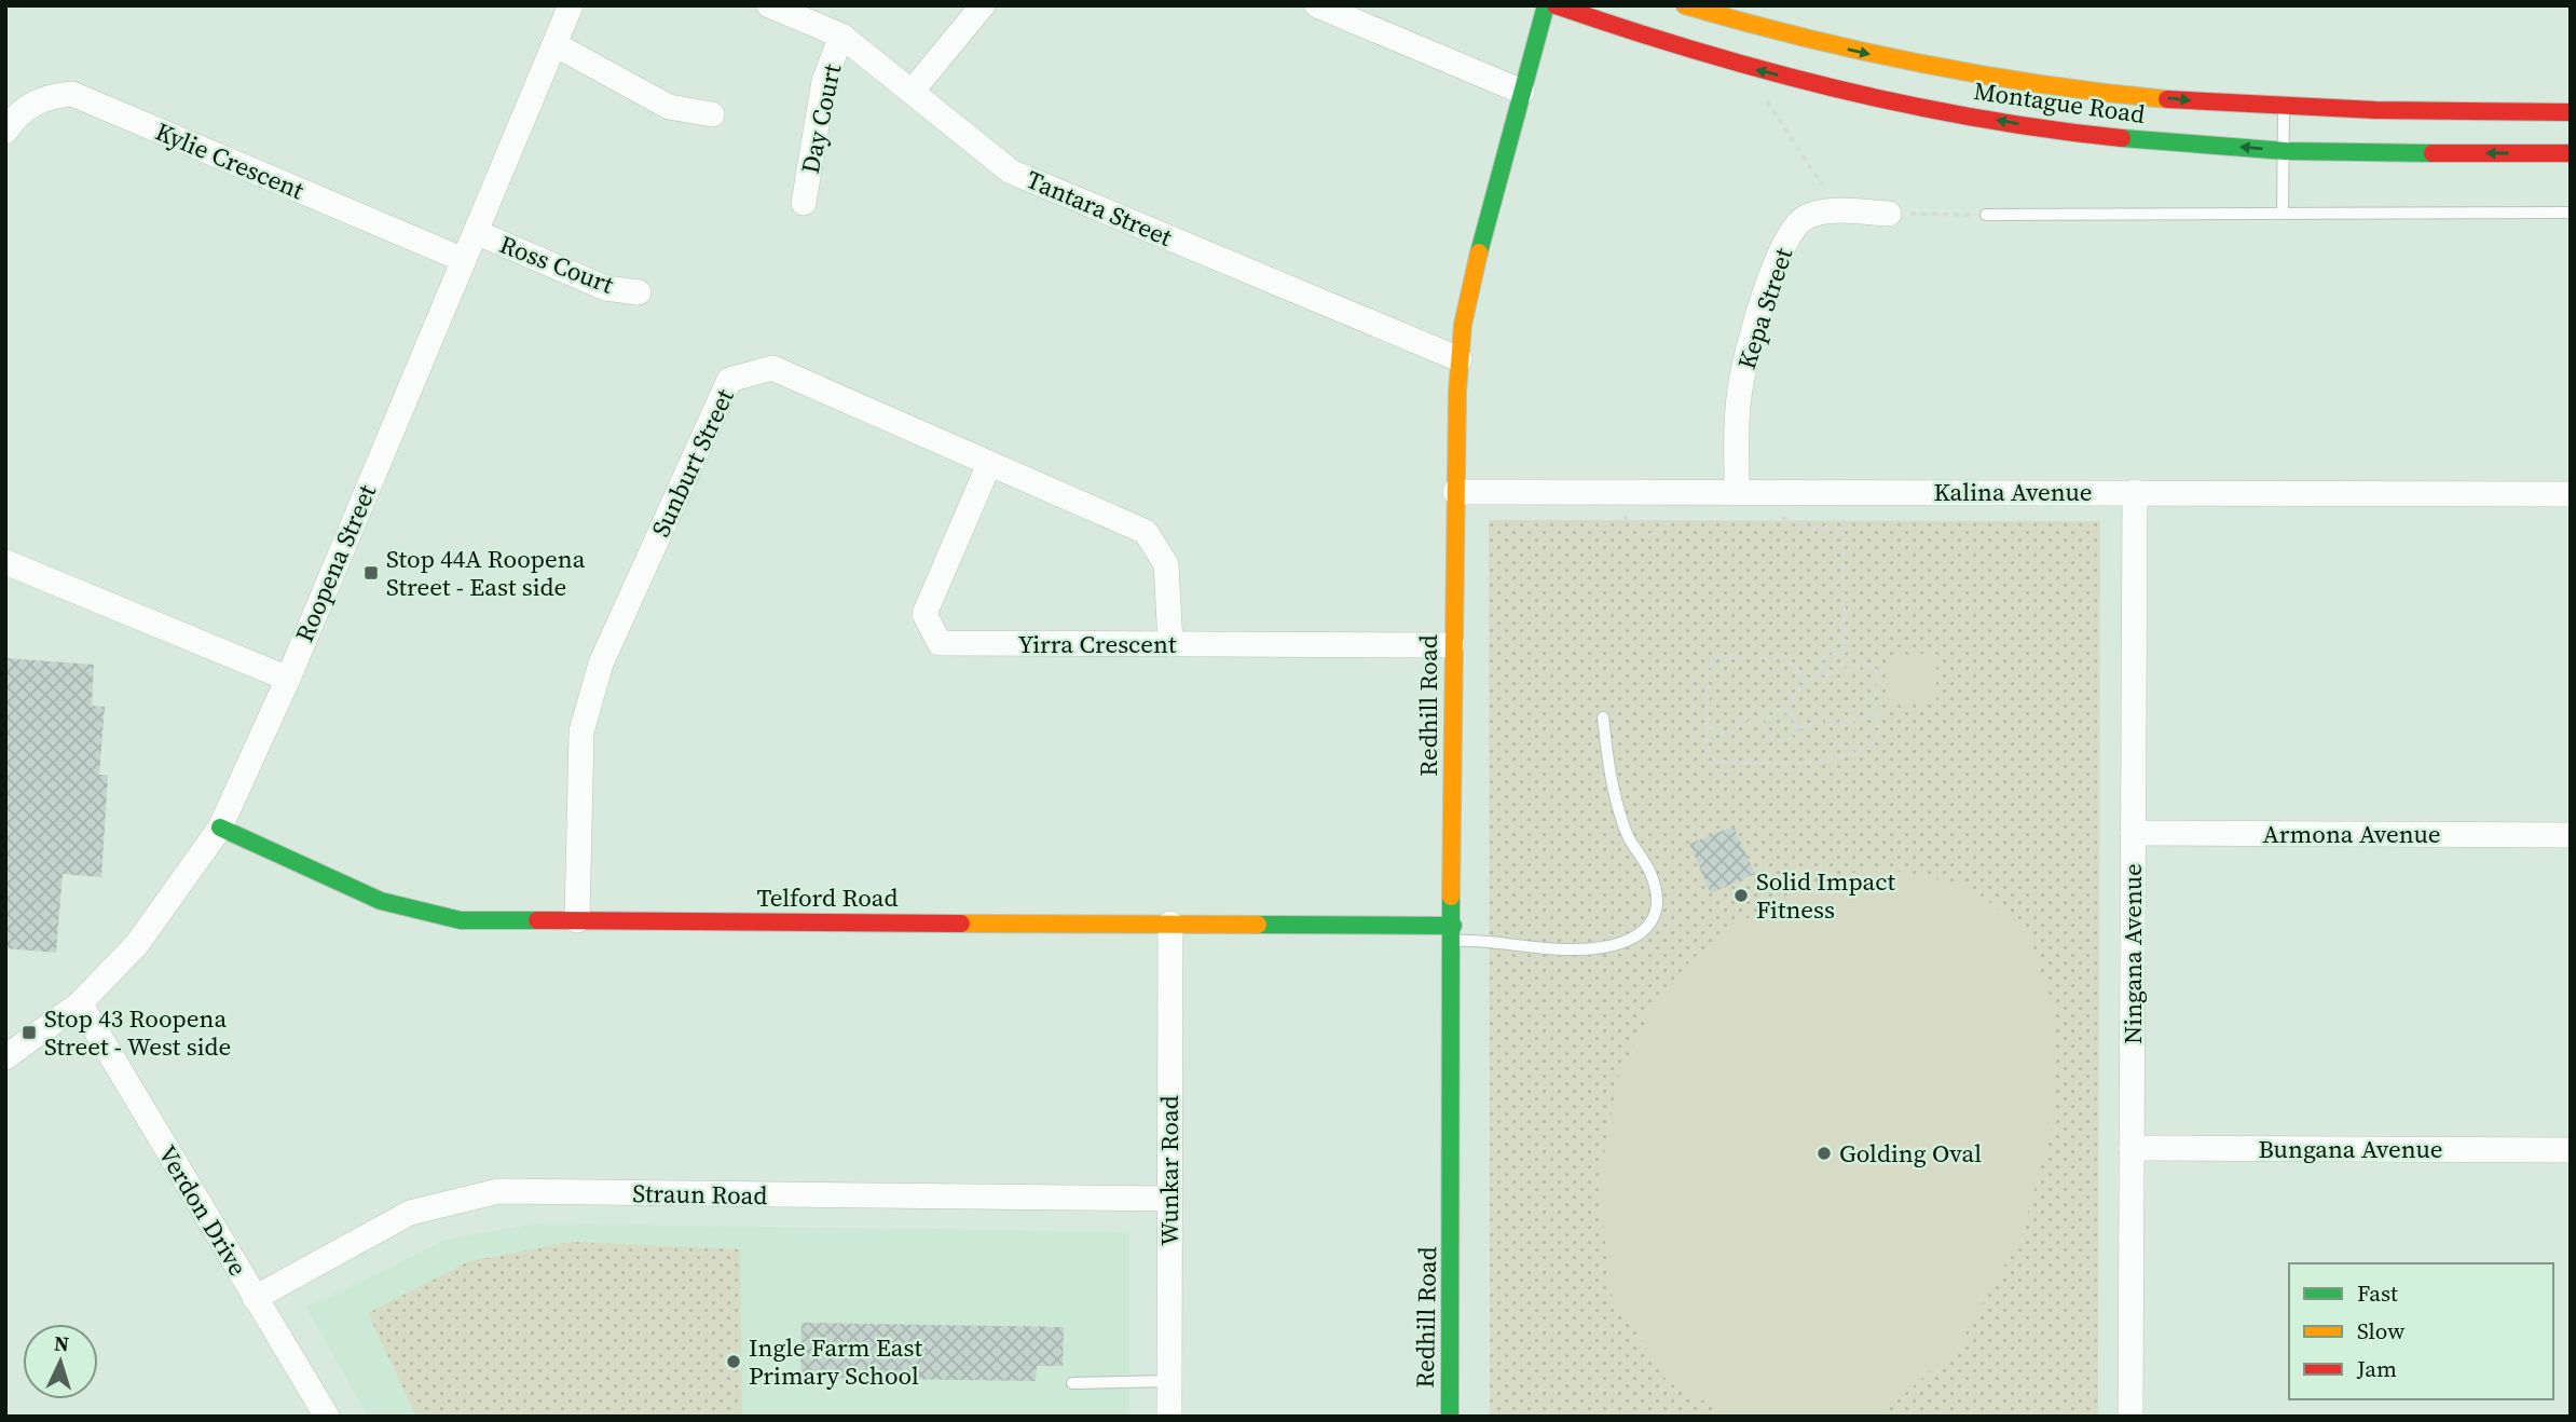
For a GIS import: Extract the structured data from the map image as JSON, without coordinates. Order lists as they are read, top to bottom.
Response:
{
  "streets": {
    "street": [
      "Montague Road",
      "Day Court",
      "Kylie Crescent",
      "Tantara Street",
      "Ross Court",
      "Kepa Street",
      "Sunburt Street",
      "Kalina Avenue",
      "Roopena Street",
      "Yirra Crescent",
      "Redhill Road",
      "Armona Avenue",
      "Telford Road",
      "Ningana Avenue",
      "Bungana Avenue",
      "Wunkar Road",
      "Straun Road",
      "Verdon Drive"
    ]
  },
  "crossings": [
    ["Day Court", "Tantara Street"],
    ["Kylie Crescent", "Roopena Street"],
    ["Tantara Street", "Redhill Road"],
    ["Ross Court", "Roopena Street"],
    ["Kepa Street", "Kalina Avenue"],
    ["Sunburt Street", "Yirra Crescent"],
    ["Sunburt Street", "Telford Road"],
    ["Kalina Avenue", "Redhill Road"],
    ["Kalina Avenue", "Ningana Avenue"],
    ["Roopena Street", "Telford Road"],
    ["Roopena Street", "Verdon Drive"],
    ["Yirra Crescent", "Redhill Road"],
    ["Redhill Road", "Telford Road"],
    ["Armona Avenue", "Ningana Avenue"],
    ["Telford Road", "Wunkar Road"],
    ["Ningana Avenue", "Bungana Avenue"],
    ["Wunkar Road", "Straun Road"],
    ["Straun Road", "Verdon Drive"]
  ],
  "places": {
    "transit": ["Stop 44A Roopena Street - East side", "Stop 43 Roopena Street - West side"],
    "other": ["Solid Impact Fitness", "Golding Oval", "Ingle Farm East Primary School"]
  },
  "legend": ["Fast", "Slow", "Jam"],
  "north": "top"
}
